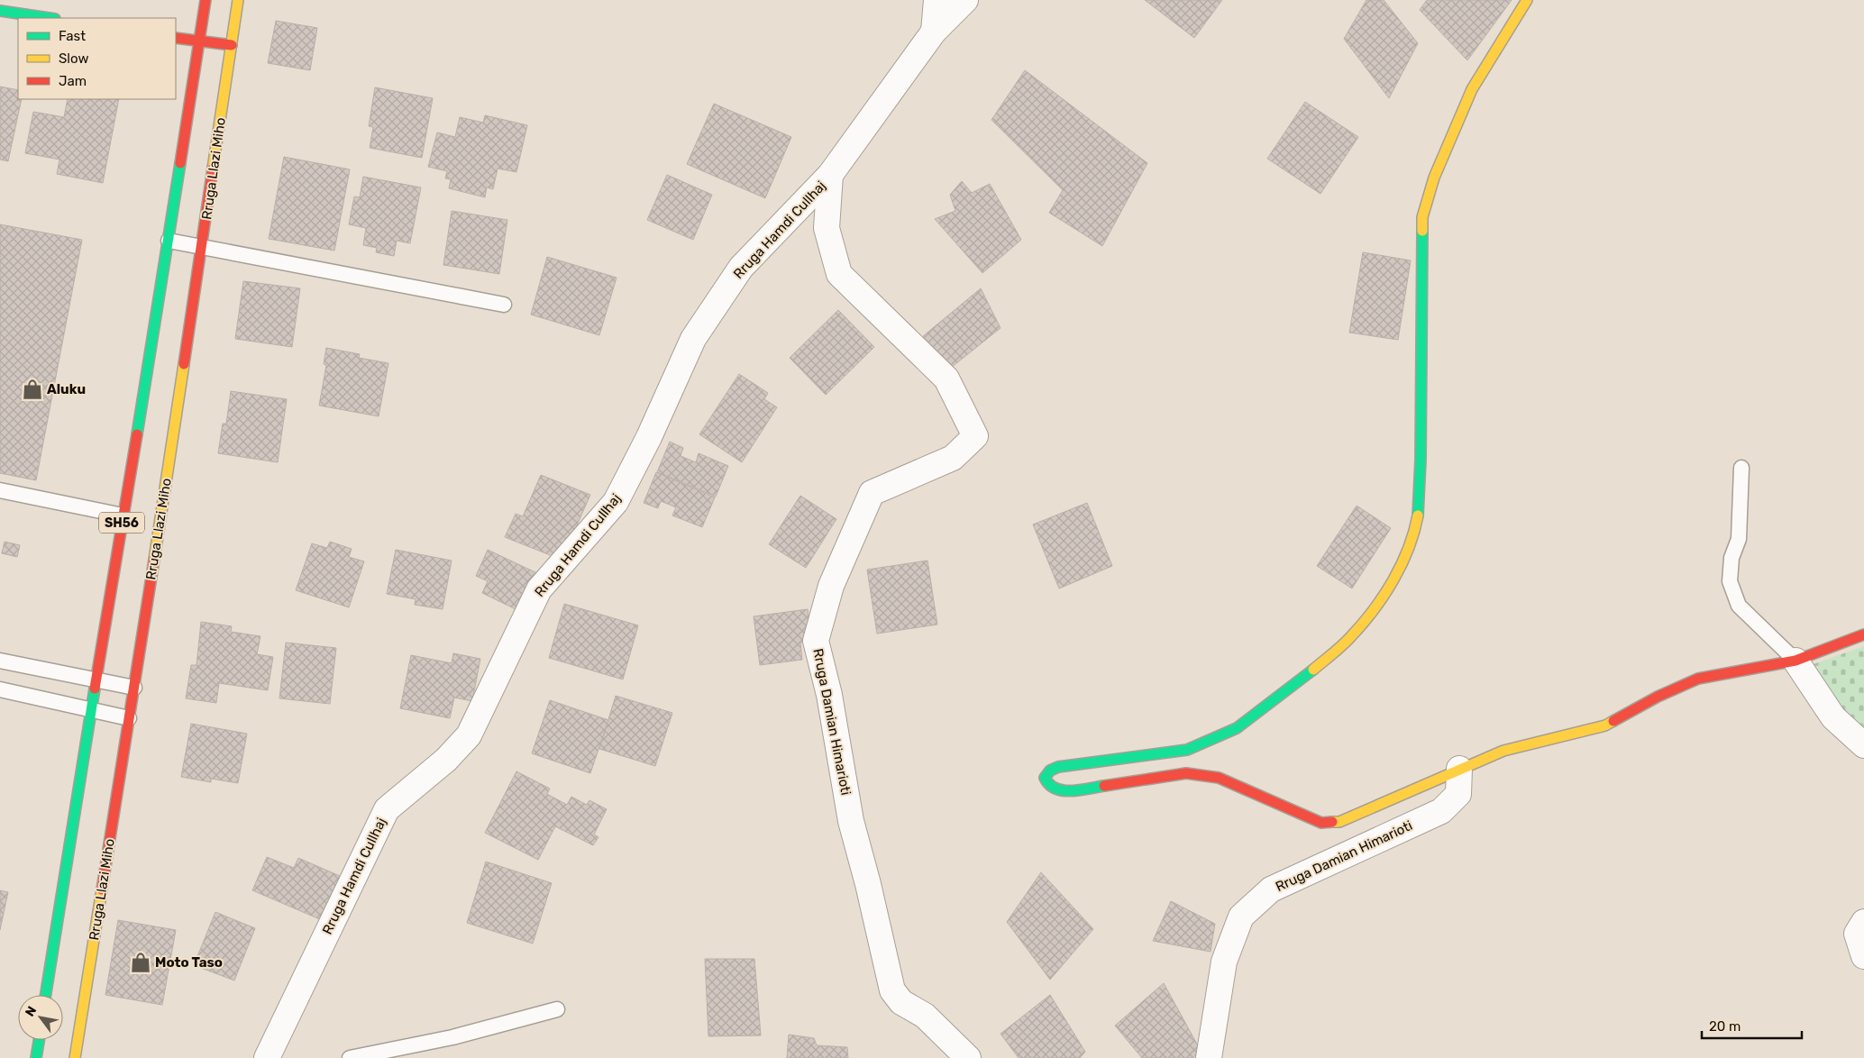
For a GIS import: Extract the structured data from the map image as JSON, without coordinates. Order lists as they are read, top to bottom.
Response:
{
  "streets": {
    "main road": ["Rruga Llazi Miho", "SH56"],
    "street": ["Rruga Hamdi Cullhaj", "Rruga Damian Himarioti"]
  },
  "crossings": [
    ["Rruga Hamdi Cullhaj", "Rruga Damian Himarioti"]
  ],
  "places": {
    "shop": ["Aluku", "Moto Taso"]
  },
  "legend": ["Fast", "Slow", "Jam"],
  "scale_bar": "20 m",
  "north": "top left"
}
